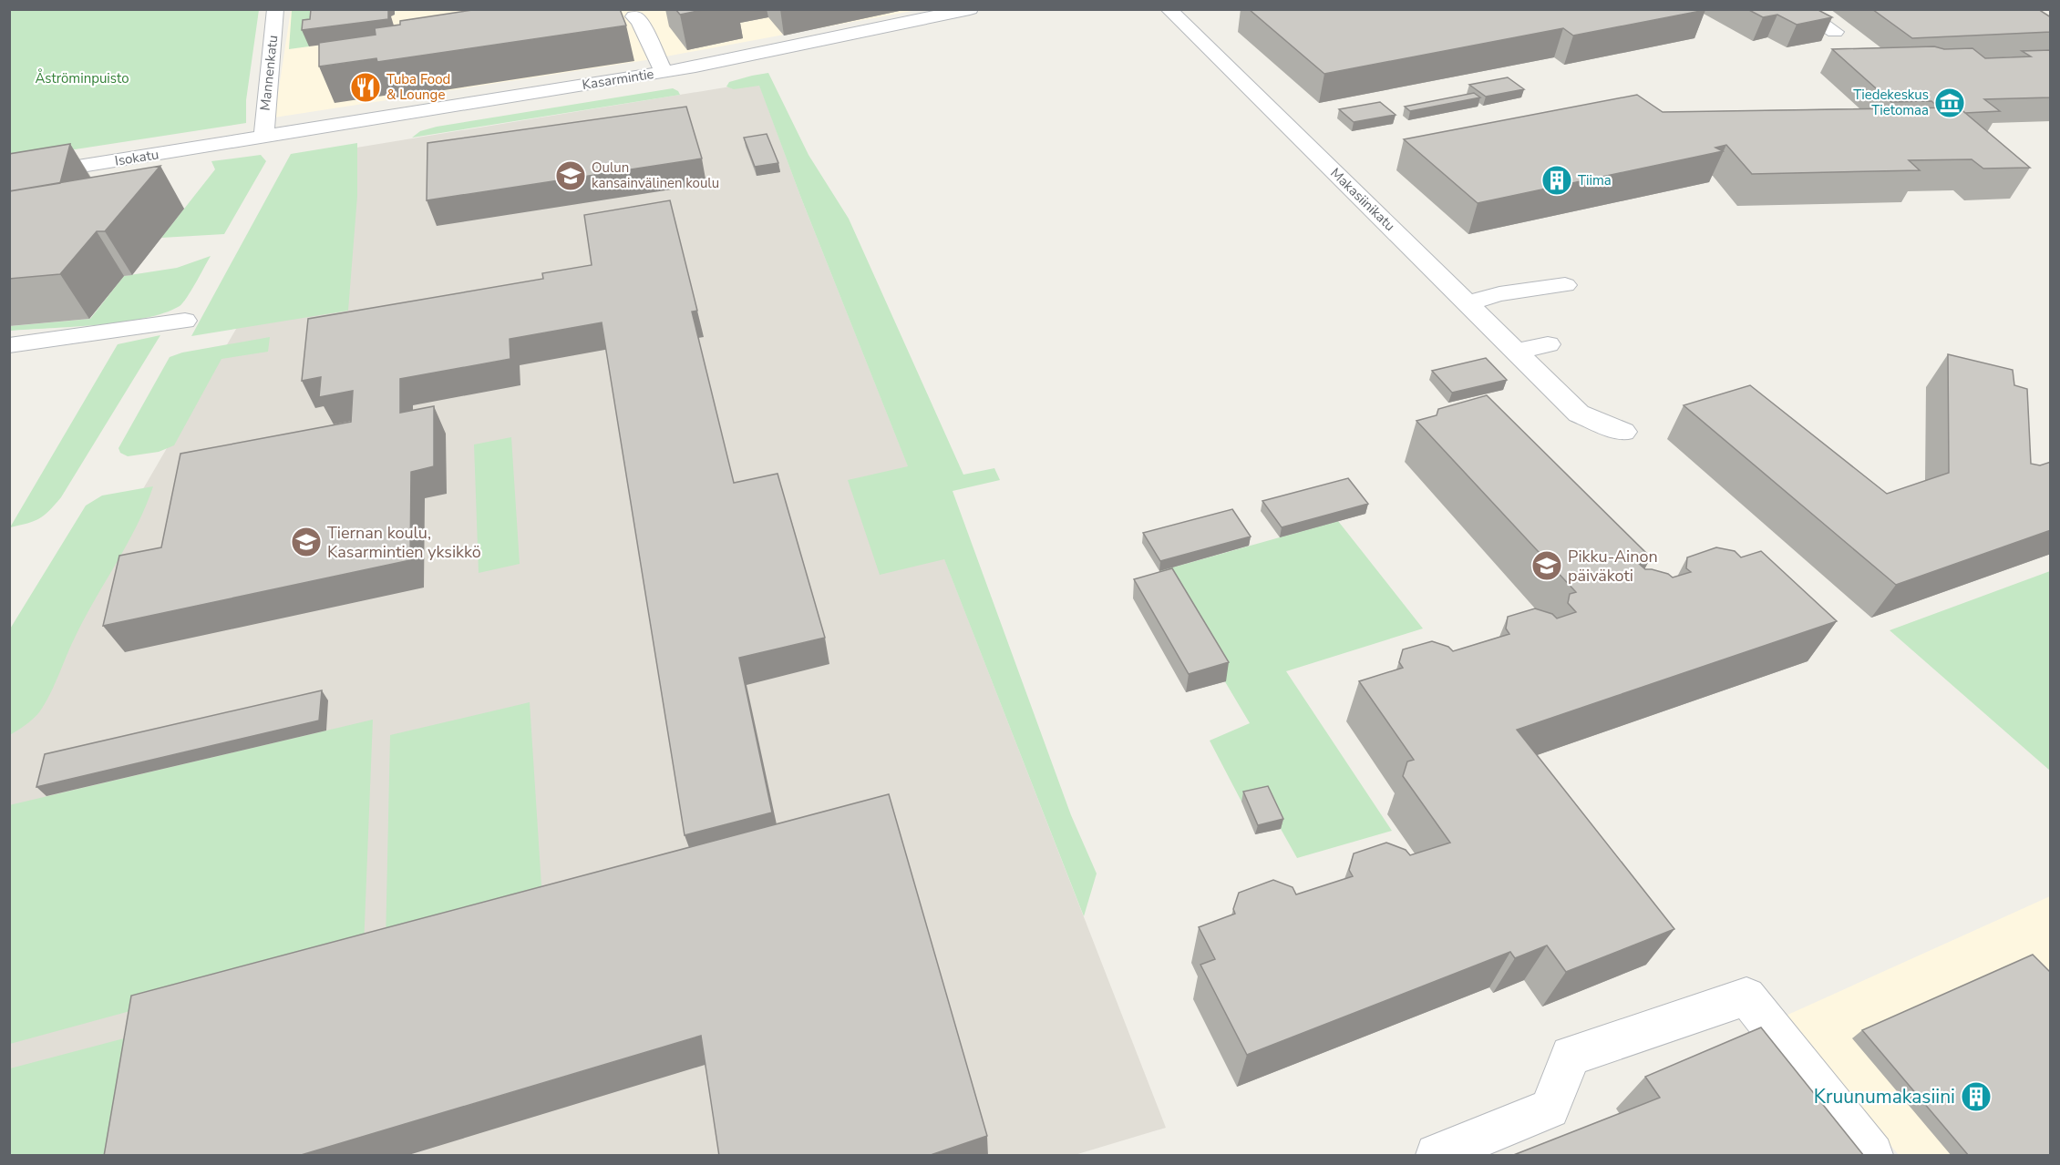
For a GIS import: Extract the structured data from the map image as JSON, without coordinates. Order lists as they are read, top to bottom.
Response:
{
  "streets": {
    "street": [
      "Mannenkatu",
      "Kasarmintie",
      "Isokatu",
      "Makasiinikatu"
    ]
  },
  "crossings": [
    ["Mannenkatu", "Kasarmintie"],
    ["Mannenkatu", "Isokatu"],
    ["Kasarmintie", "Isokatu"]
  ],
  "parks": ["Åströminpuisto"],
  "places": {
    "restaurant": ["Tuba Food & Lounge"],
    "museum": ["Tiedekeskus Tietomaa"],
    "school or university": ["Oulun kansainvälinen koulu", "Tiernan koulu, Kasarmintien yksikkö", "Pikku-Ainon päiväkoti"],
    "building": ["Tiima", "Kruunumakasiini"]
  }
}
